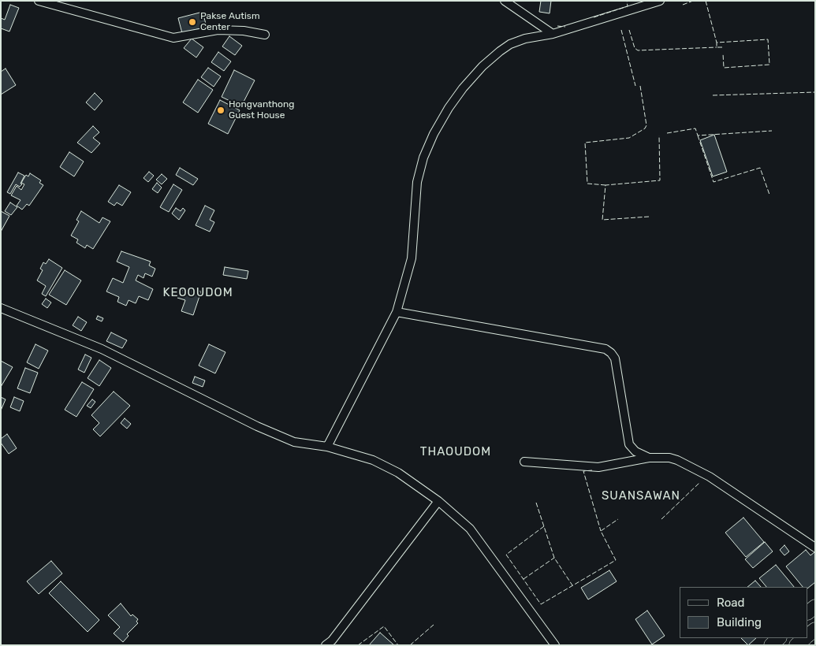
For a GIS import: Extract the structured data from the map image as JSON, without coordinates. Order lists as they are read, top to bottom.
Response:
{
  "districts": ["KEOOUDOM", "THAOUDOM", "SUANSAWAN"],
  "places": ["Pakse Autism Center", "Hongvanthong Guest House"],
  "legend": ["Road", "Building"]
}
